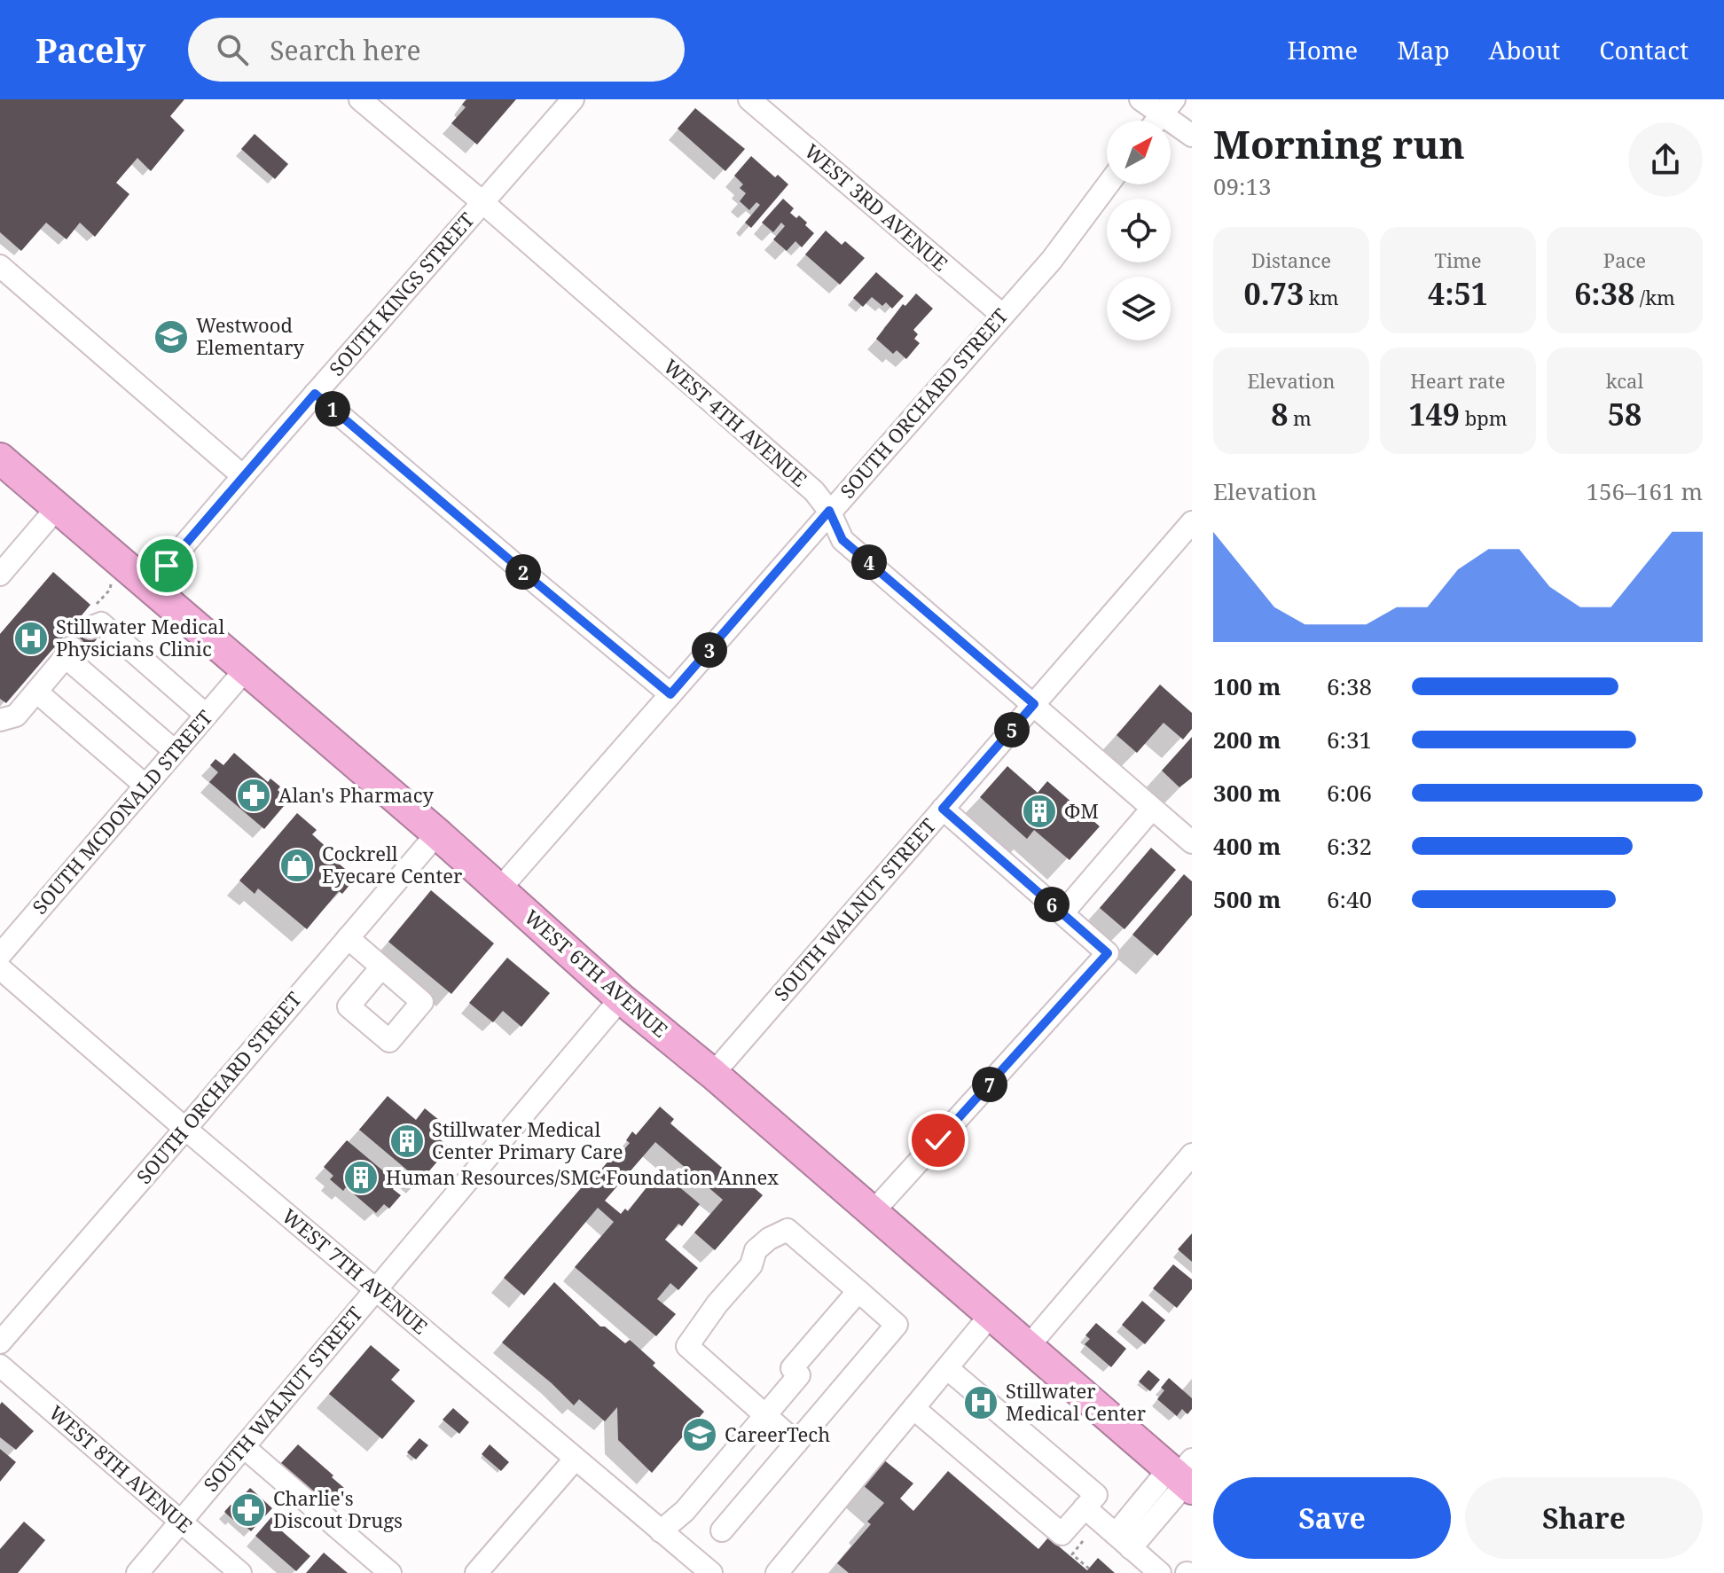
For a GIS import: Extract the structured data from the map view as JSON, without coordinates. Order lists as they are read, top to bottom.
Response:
{
  "streets": {
    "highway": ["WEST 6TH AVENUE"],
    "street": [
      "WEST 3RD AVENUE",
      "SOUTH KINGS STREET",
      "SOUTH ORCHARD STREET",
      "WEST 4TH AVENUE",
      "SOUTH MCDONALD STREET",
      "SOUTH WALNUT STREET",
      "WEST 7TH AVENUE",
      "WEST 8TH AVENUE"
    ]
  },
  "crossings": [
    ["WEST 3RD AVENUE", "SOUTH ORCHARD STREET"],
    ["SOUTH KINGS STREET", "WEST 4TH AVENUE"],
    ["SOUTH KINGS STREET", "WEST 6TH AVENUE"],
    ["SOUTH ORCHARD STREET", "WEST 4TH AVENUE"],
    ["SOUTH ORCHARD STREET", "WEST 6TH AVENUE"],
    ["SOUTH ORCHARD STREET", "WEST 7TH AVENUE"],
    ["WEST 4TH AVENUE", "SOUTH WALNUT STREET"],
    ["SOUTH MCDONALD STREET", "WEST 6TH AVENUE"],
    ["SOUTH WALNUT STREET", "WEST 6TH AVENUE"],
    ["SOUTH WALNUT STREET", "WEST 7TH AVENUE"],
    ["SOUTH WALNUT STREET", "WEST 8TH AVENUE"]
  ],
  "places": {
    "school or university": ["Westwood Elementary", "CareerTech"],
    "hospital": ["Stillwater Medical Physicians Clinic", "Stillwater Medical Center"],
    "pharmacy": ["Alan's Pharmacy", "Charlie's Discout Drugs"],
    "building": ["ΦΜ", "Stillwater Medical Center Primary Care", "Human Resources/SMC Foundation Annex"],
    "shop": ["Cockrell Eyecare Center"]
  },
  "north": "top right",
  "page": {
    "header": "Pacely",
    "search": "Search here",
    "nav": [
      "Home",
      "Map",
      "About",
      "Contact"
    ],
    "heading": ["Morning run", "09:13"],
    "stats": [
      ["Distance", "0.73 km"],
      ["Time", "4:51"],
      ["Pace", "6:38 /km"],
      ["Elevation", "8 m"],
      ["Heart rate", "149 bpm"],
      ["kcal", "58"]
    ],
    "pins": [
      "1",
      "4",
      "2",
      "3",
      "5",
      "6",
      "7"
    ],
    "chart": ["Elevation", "156–161 m"],
    "list": [
      {
        "name": "100 m",
        "note": "6:38"
      },
      {
        "name": "200 m",
        "note": "6:31"
      },
      {
        "name": "300 m",
        "note": "6:06"
      },
      {
        "name": "400 m",
        "note": "6:32"
      },
      {
        "name": "500 m",
        "note": "6:40"
      }
    ],
    "buttons": ["Save", "Share"]
  }
}
